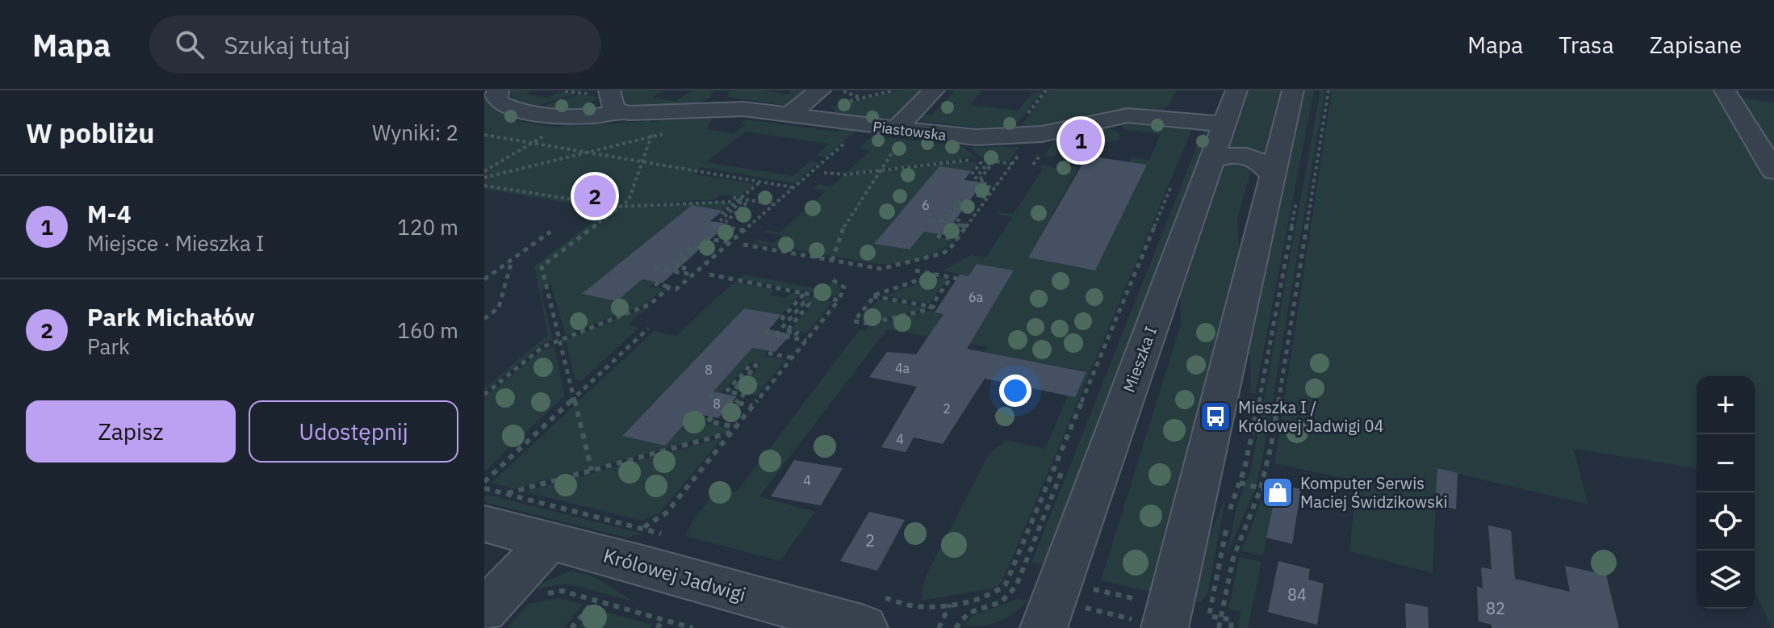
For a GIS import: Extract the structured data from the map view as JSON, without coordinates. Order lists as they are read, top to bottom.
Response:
{
  "streets": {
    "street": ["Piastowska", "Mieszka I", "Królowej Jadwigi"]
  },
  "crossings": [
    ["Piastowska", "Mieszka I"]
  ],
  "places": {
    "bus stop": ["Mieszka I / Królowej Jadwigi 04"],
    "shop": ["Komputer Serwis Maciej Świdzikowski"]
  },
  "house_numbers": [
    "6",
    "6a",
    "4a",
    "8",
    "8",
    "2",
    "4",
    "4",
    "2",
    "84",
    "82"
  ],
  "page": {
    "header": "Mapa",
    "search": "Szukaj tutaj",
    "nav": ["Mapa", "Trasa", "Zapisane"],
    "heading": ["W pobliżu", "Wyniki: 2"],
    "pins": ["1", "2"],
    "list": [
      {
        "mark": "1",
        "name": "M-4",
        "note": "Miejsce · Mieszka I",
        "value": "120 m"
      },
      {
        "mark": "2",
        "name": "Park Michałów",
        "note": "Park",
        "value": "160 m"
      }
    ],
    "map_buttons": ["+", "−"],
    "buttons": ["Zapisz", "Udostępnij"]
  }
}
